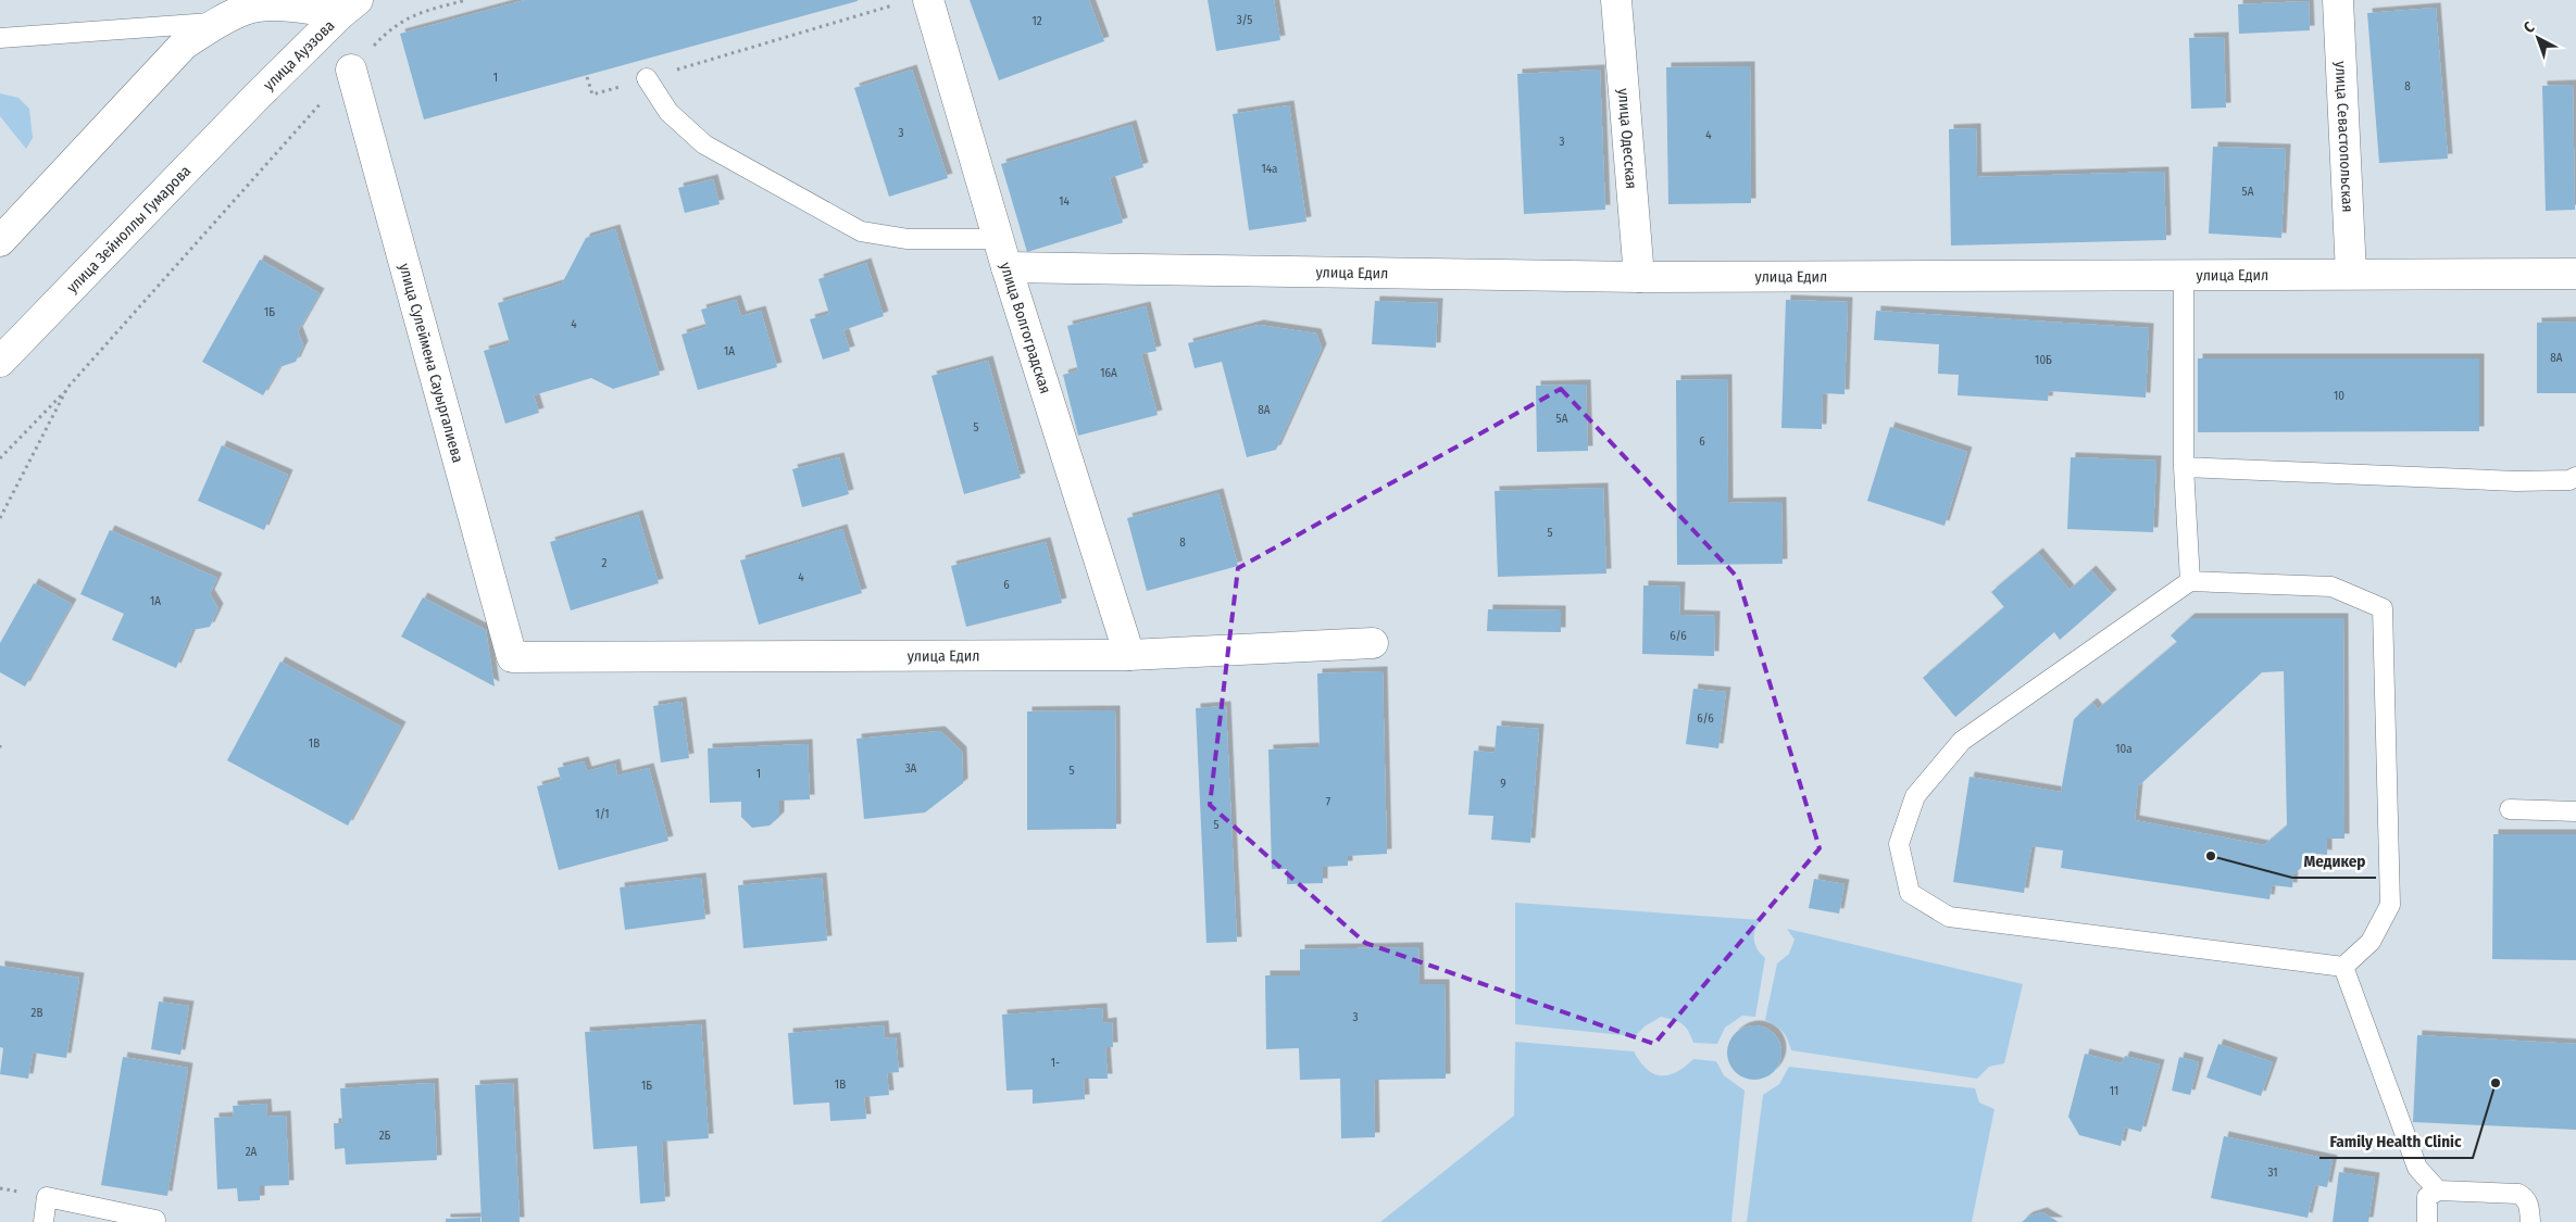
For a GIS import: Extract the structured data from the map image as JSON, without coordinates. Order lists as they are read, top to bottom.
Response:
{
  "streets": {
    "street": [
      "улица Ауэзова",
      "улица Севастопольская",
      "улица Одесская",
      "улица Зейноллы Гумарова",
      "улица Едил",
      "улица Волгоградская",
      "улица Сулеймена Сауыргалиева"
    ]
  },
  "crossings": [
    ["улица Ауэзова", "улица Зейноллы Гумарова"],
    ["улица Севастопольская", "улица Едил"],
    ["улица Одесская", "улица Едил"],
    ["улица Едил", "улица Волгоградская"],
    ["улица Едил", "улица Сулеймена Сауыргалиева"]
  ],
  "places": ["Медикер", "Family Health Clinic"],
  "house_numbers": [
    "3/5",
    "12",
    "1",
    "8",
    "3",
    "4",
    "3",
    "14а",
    "5А",
    "14",
    "1Б",
    "4",
    "1А",
    "8А",
    "10Б",
    "16А",
    "10",
    "8А",
    "5А",
    "5",
    "6",
    "5",
    "8",
    "2",
    "4",
    "6",
    "1А",
    "6/6",
    "6/6",
    "1В",
    "10а",
    "3А",
    "5",
    "1",
    "9",
    "7",
    "1/1",
    "5",
    "2В",
    "3",
    "1-",
    "1В",
    "1Б",
    "11",
    "2Б",
    "2А",
    "31"
  ],
  "north": "top left"
}
